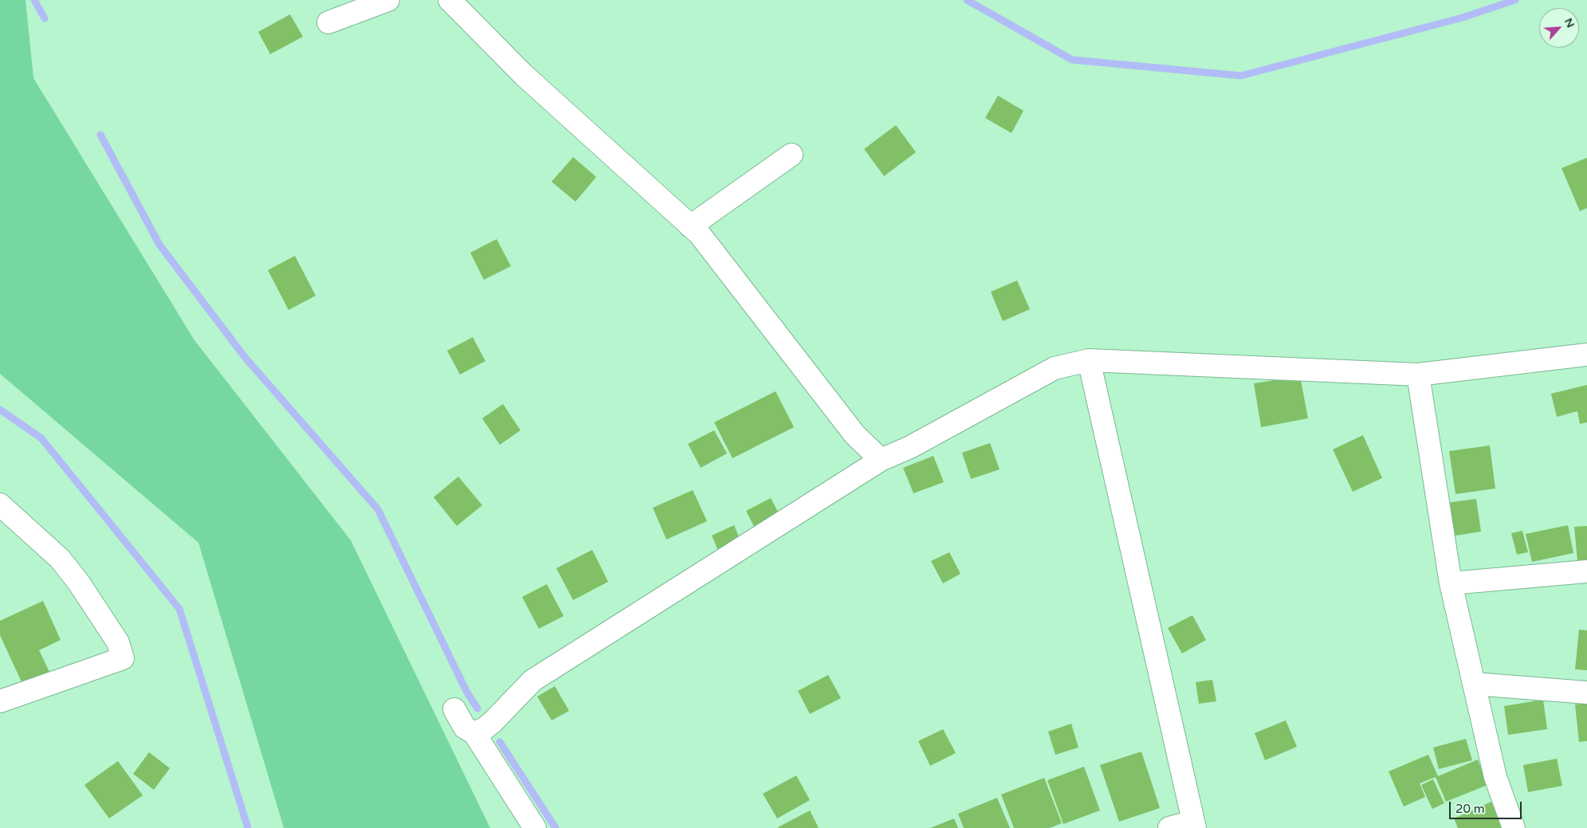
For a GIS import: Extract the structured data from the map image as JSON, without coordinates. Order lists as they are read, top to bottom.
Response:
{
  "scale_bar": "20 m",
  "north": "top right"
}
